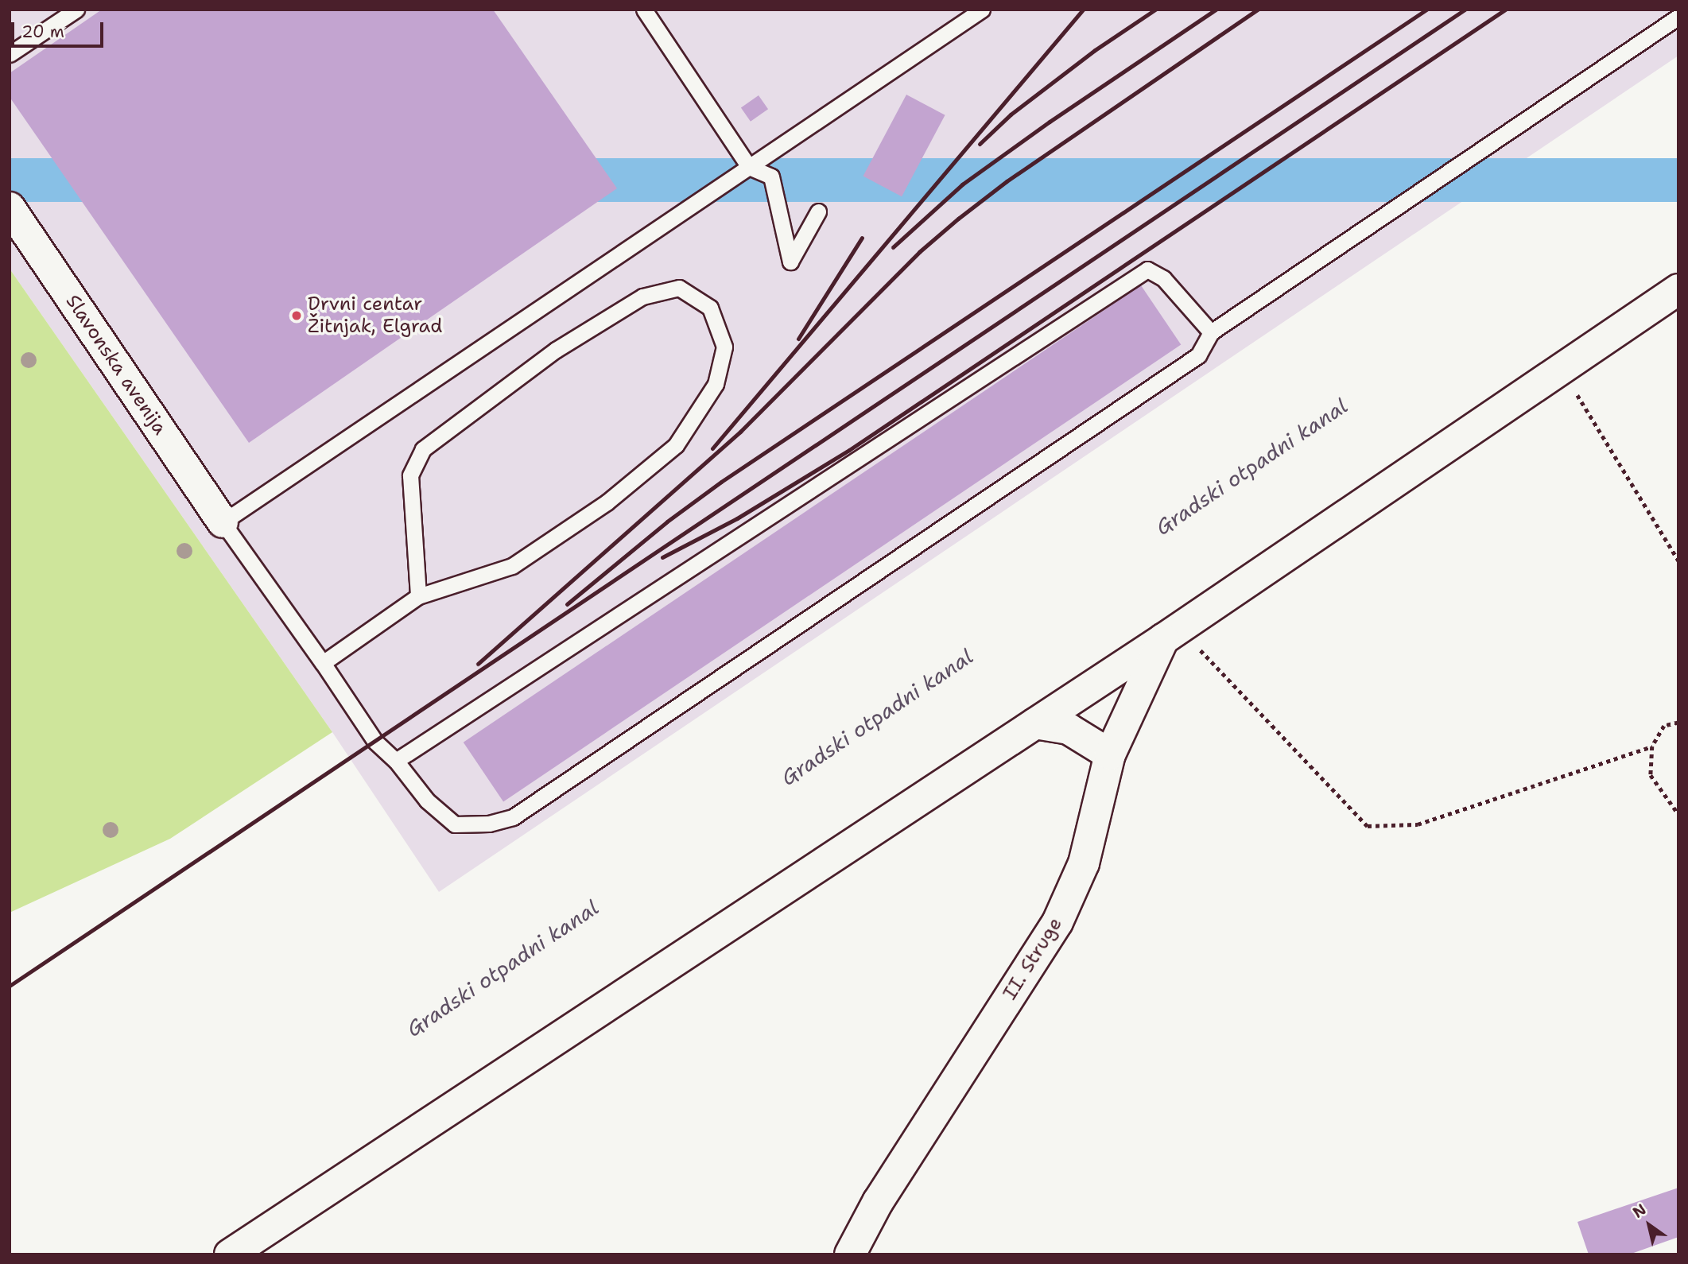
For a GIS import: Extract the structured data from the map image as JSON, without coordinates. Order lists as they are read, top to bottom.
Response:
{
  "streets": {
    "street": ["Slavonska avenija", "II. Struge"]
  },
  "water": ["Gradski otpadni kanal"],
  "places": ["Drvni centar Žitnjak, Elgrad"],
  "scale_bar": "20 m",
  "north": "top left"
}
